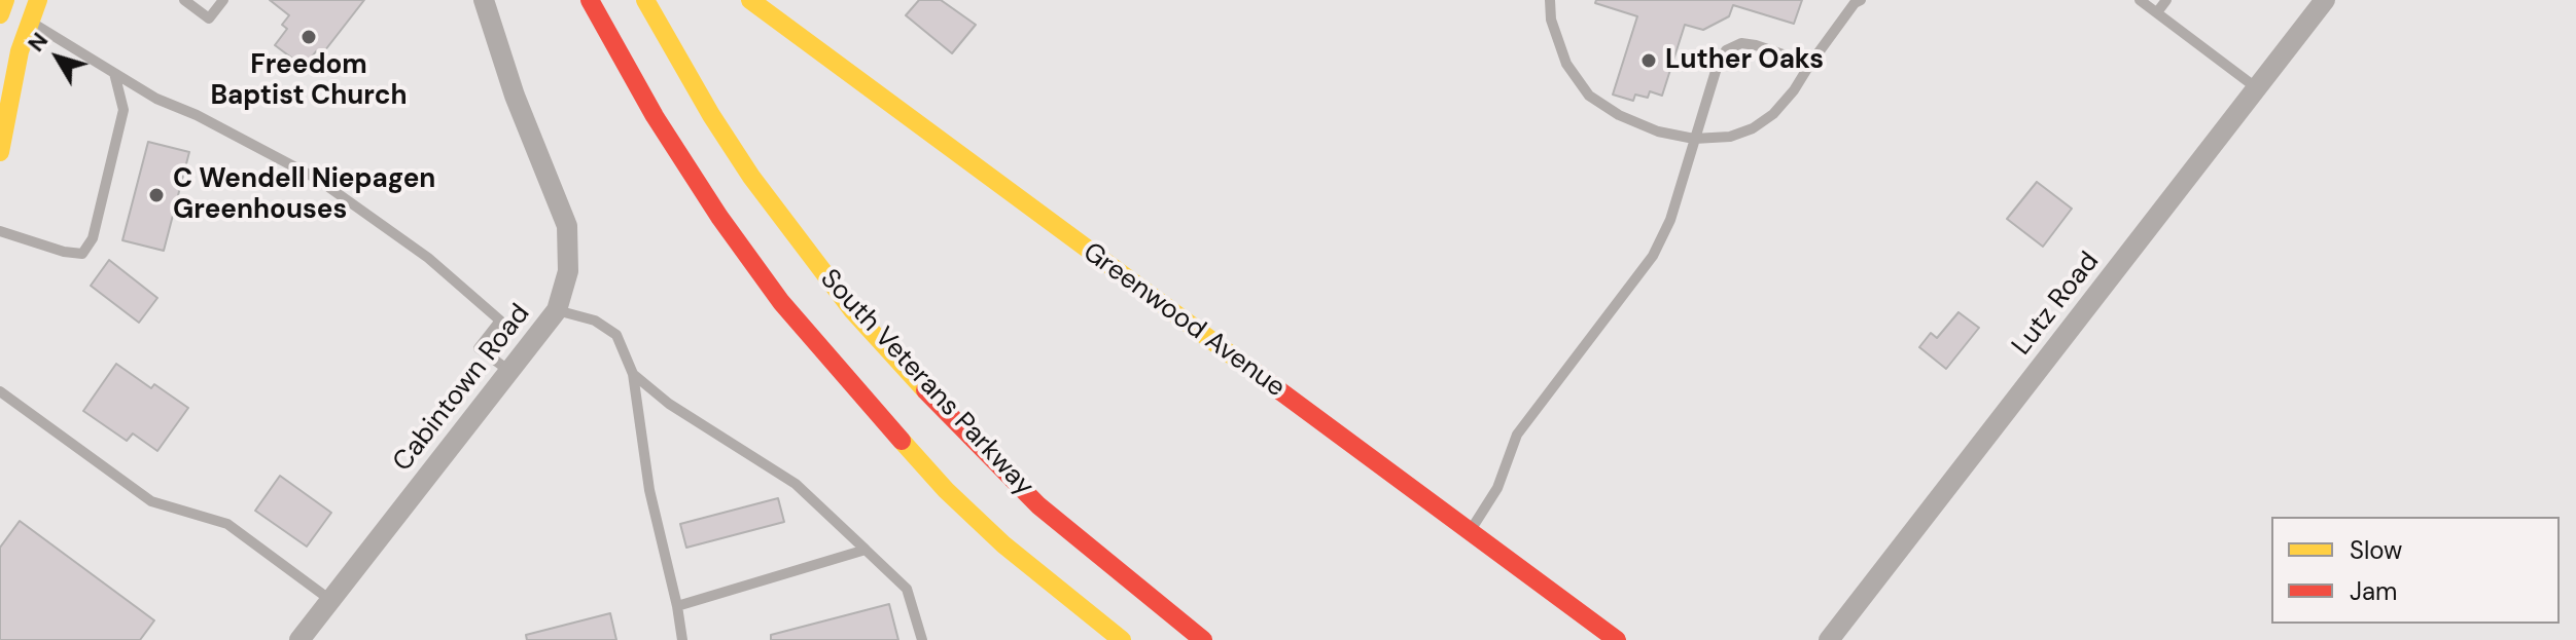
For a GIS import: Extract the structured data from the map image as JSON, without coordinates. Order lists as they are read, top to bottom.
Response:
{
  "streets": {
    "main road": ["Greenwood Avenue", "South Veterans Parkway"],
    "street": ["Lutz Road", "Cabintown Road"]
  },
  "places": ["Freedom Baptist Church", "Luther Oaks", "C Wendell Niepagen Greenhouses"],
  "legend": ["Slow", "Jam"],
  "north": "top left"
}
